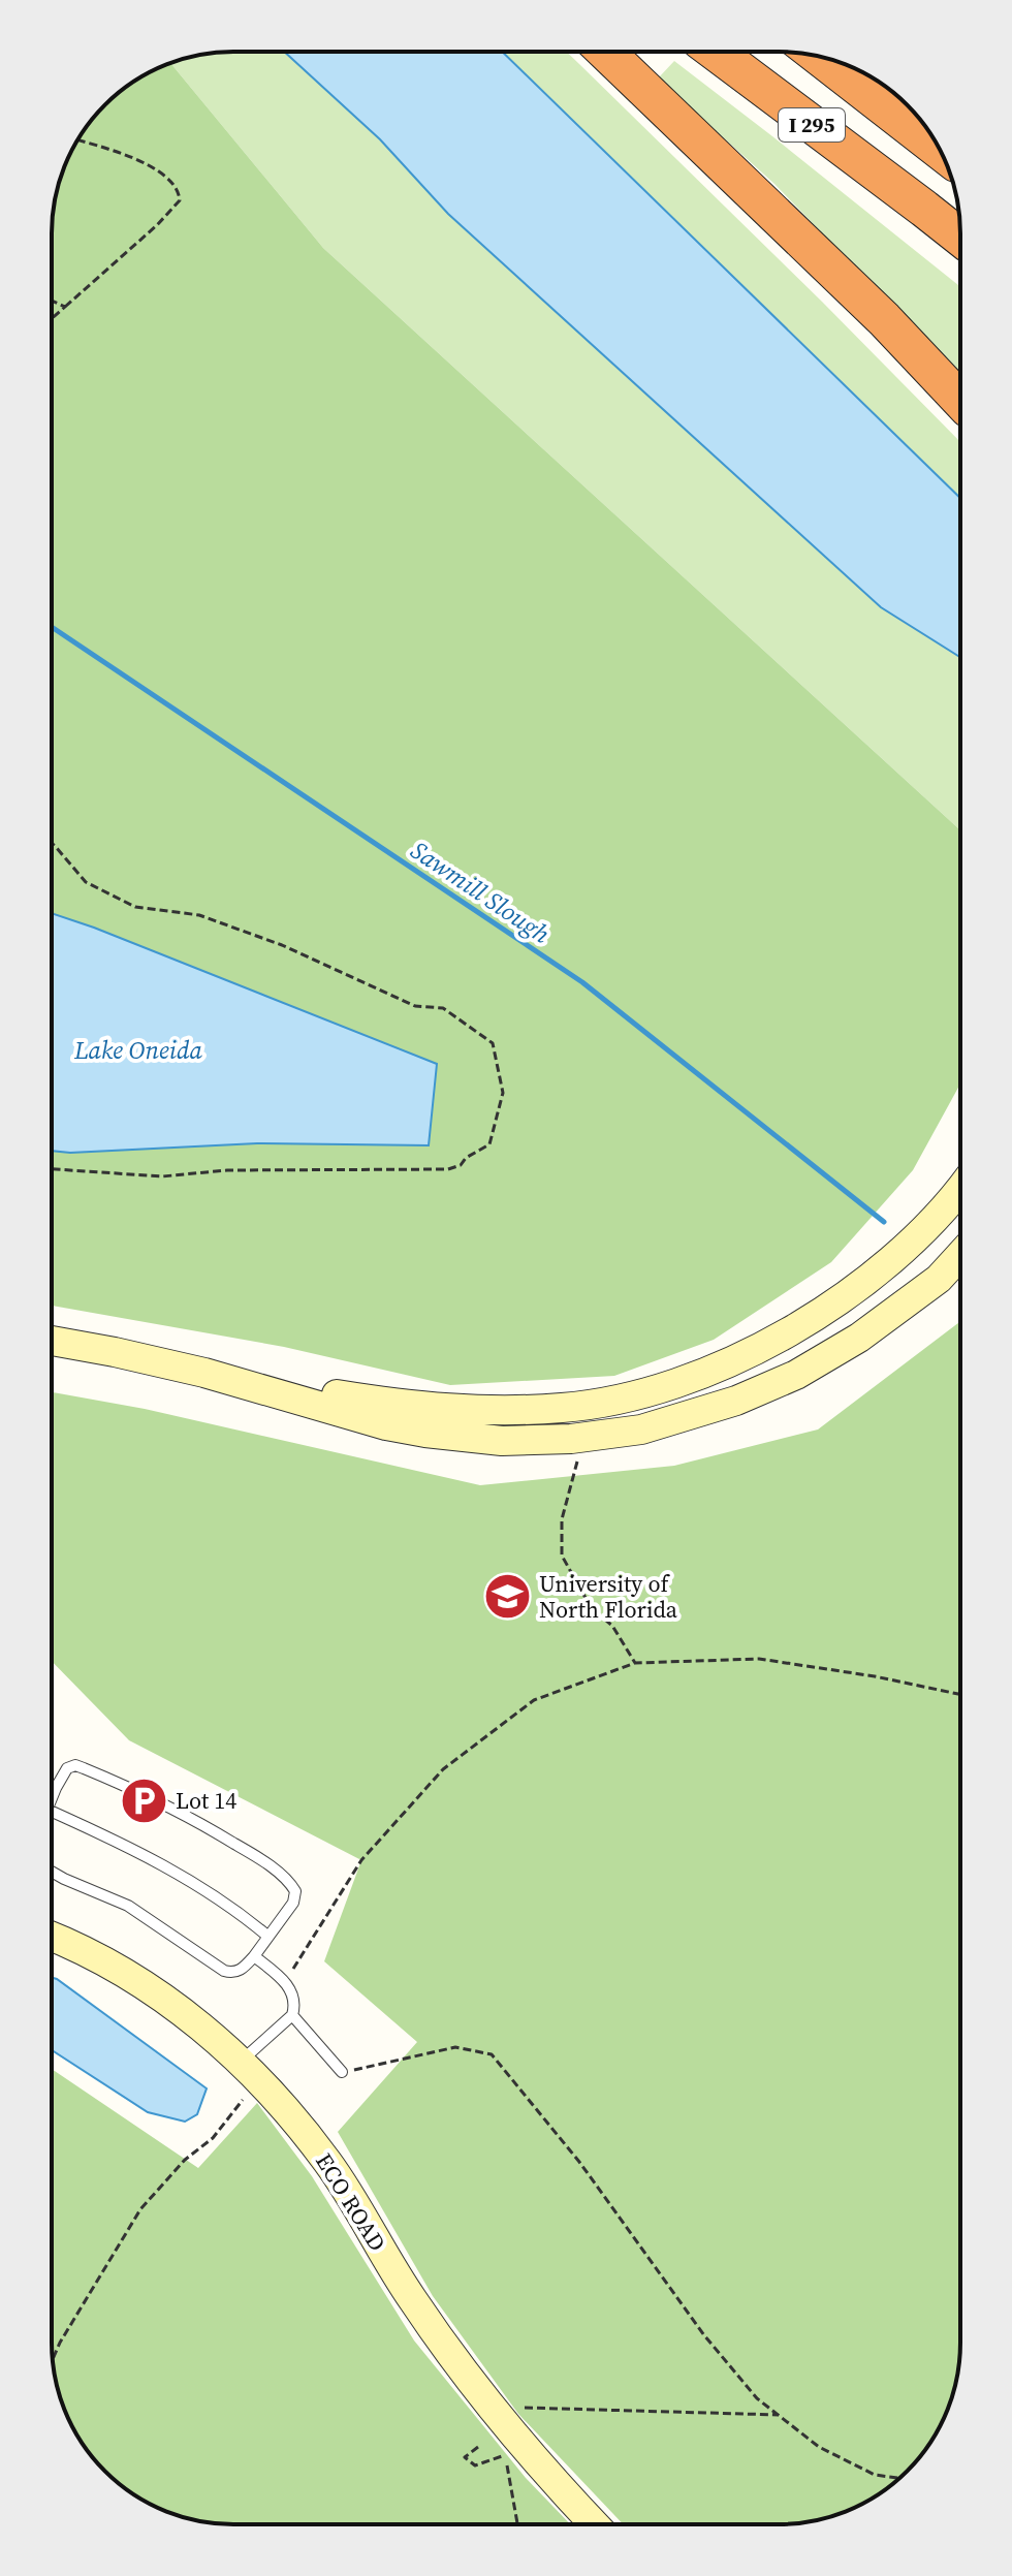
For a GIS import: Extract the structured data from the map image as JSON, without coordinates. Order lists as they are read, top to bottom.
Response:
{
  "streets": {
    "highway": ["I 295"],
    "street": ["ECO ROAD"]
  },
  "water": ["Sawmill Slough", "Lake Oneida"],
  "places": {
    "school or university": ["University of North Florida"],
    "parking": ["Lot 14"]
  }
}
